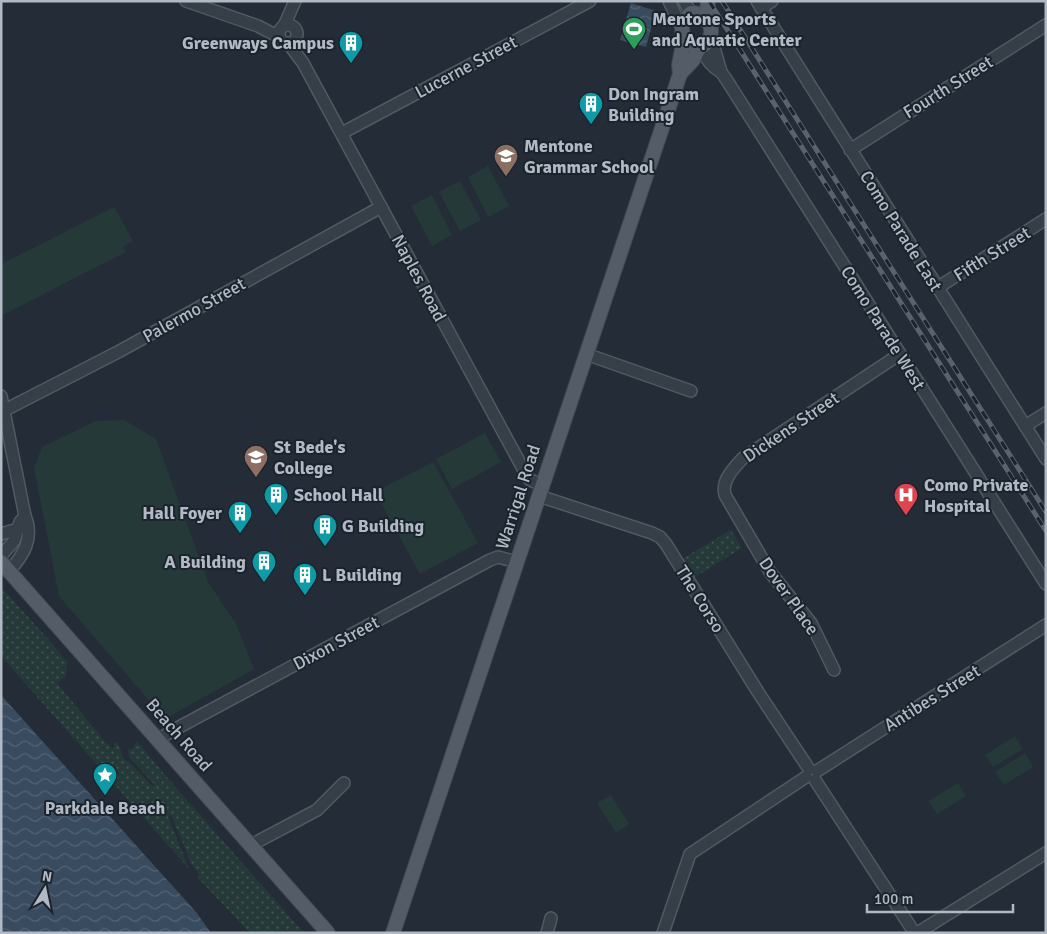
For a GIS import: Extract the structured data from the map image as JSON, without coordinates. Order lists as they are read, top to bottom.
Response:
{
  "streets": {
    "main road": ["Warrigal Road", "Beach Road"],
    "street": [
      "Lucerne Street",
      "Fourth Street",
      "Como Parade East",
      "Fifth Street",
      "Naples Road",
      "Palermo Street",
      "Como Parade West",
      "Dickens Street",
      "Dover Place",
      "The Corso",
      "Dixon Street",
      "Antibes Street"
    ]
  },
  "crossings": [
    ["Lucerne Street", "Naples Road"],
    ["Fourth Street", "Como Parade East"],
    ["Como Parade East", "Fifth Street"],
    ["Naples Road", "Palermo Street"],
    ["Naples Road", "Warrigal Road"],
    ["Naples Road", "The Corso"],
    ["Como Parade West", "Dickens Street"],
    ["Como Parade West", "Warrigal Road"],
    ["Dickens Street", "Dover Place"],
    ["Warrigal Road", "The Corso"],
    ["Warrigal Road", "Dixon Street"],
    ["The Corso", "Antibes Street"],
    ["Dixon Street", "Beach Road"]
  ],
  "places": {
    "sports": ["Mentone Sports and Aquatic Center"],
    "building": [
      "Greenways Campus",
      "Don Ingram Building",
      "School Hall",
      "Hall Foyer",
      "G Building",
      "A Building",
      "L Building"
    ],
    "school or university": ["Mentone Grammar School", "St Bede's College"],
    "hospital": ["Como Private Hospital"],
    "place": ["Parkdale Beach"]
  },
  "scale_bar": "100 m",
  "north": "top"
}
